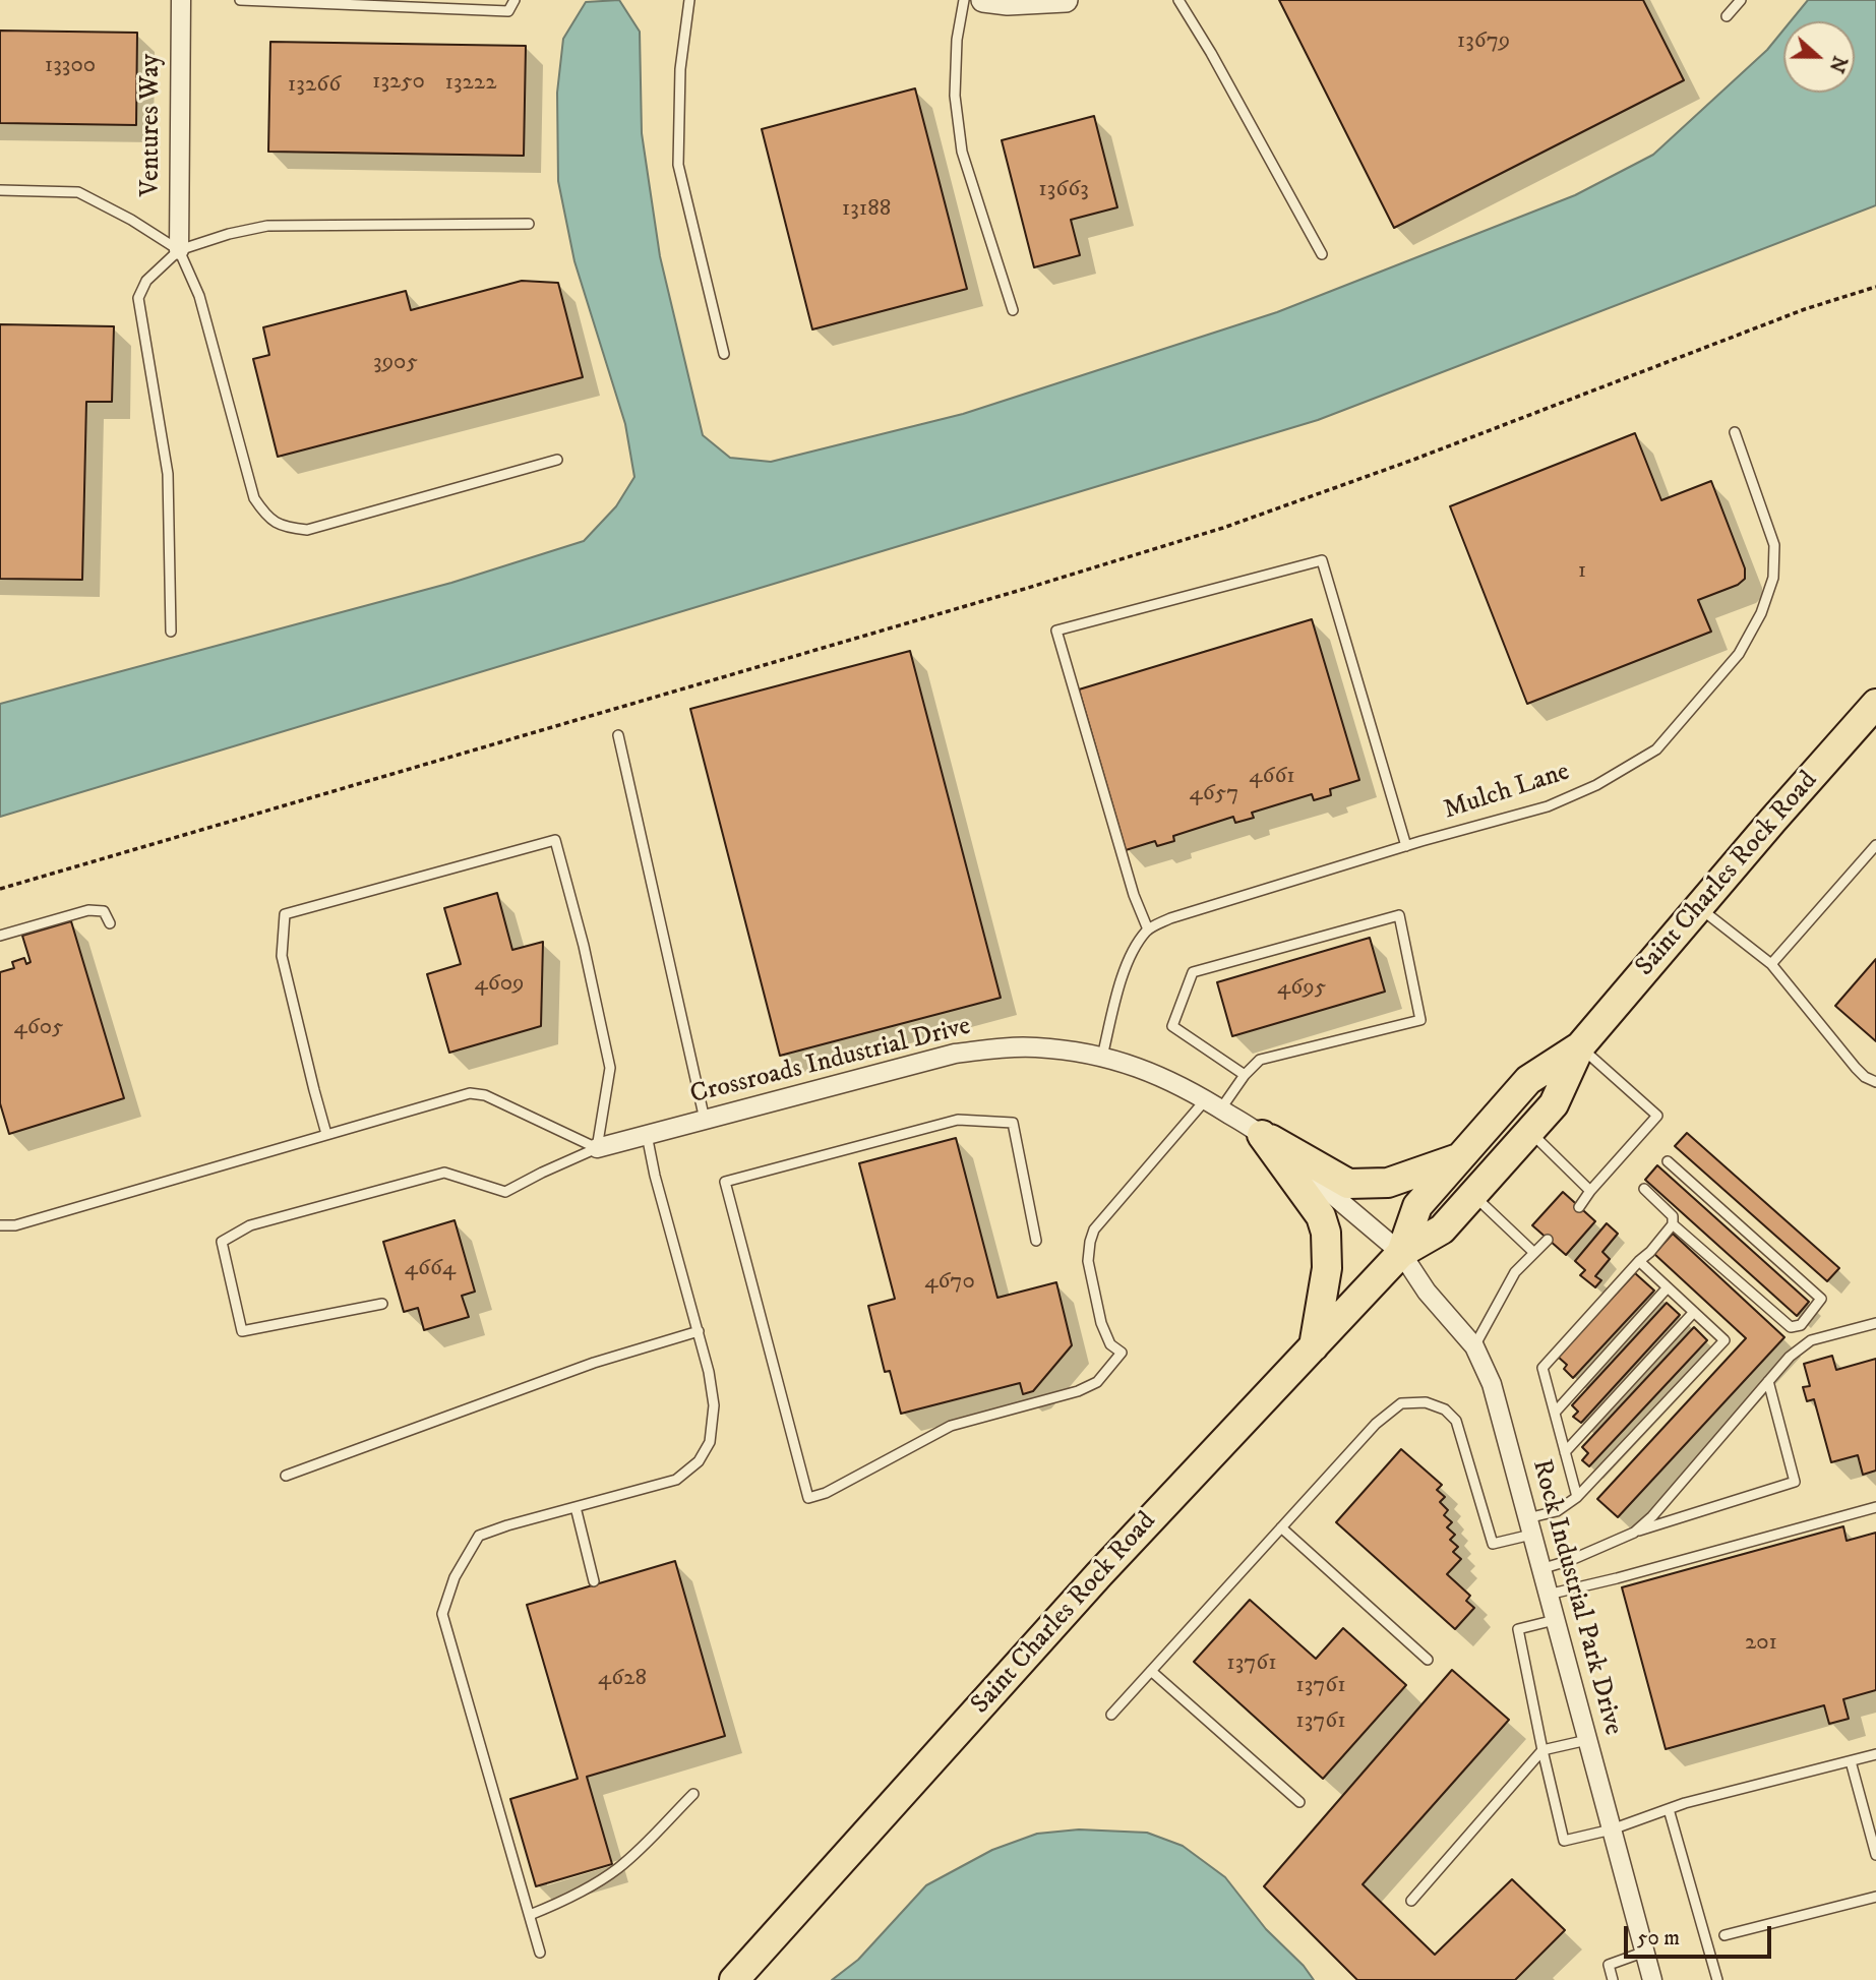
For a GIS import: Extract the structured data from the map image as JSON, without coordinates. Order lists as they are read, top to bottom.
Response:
{
  "streets": {
    "main road": ["Saint Charles Rock Road"],
    "street": ["Ventures Way", "Crossroads Industrial Drive", "Rock Industrial Park Drive"],
    "lane": ["Mulch Lane"]
  },
  "crossings": [
    ["Saint Charles Rock Road", "Crossroads Industrial Drive"],
    ["Saint Charles Rock Road", "Rock Industrial Park Drive"],
    ["Crossroads Industrial Drive", "Rock Industrial Park Drive"]
  ],
  "house_numbers": [
    "13679",
    "13300",
    "13250",
    "13222",
    "13266",
    "13663",
    "13188",
    "3905",
    "1",
    "4661",
    "4657",
    "4609",
    "4695",
    "4605",
    "4664",
    "4670",
    "201",
    "13761",
    "4628",
    "13761",
    "13761"
  ],
  "scale_bar": "50 m",
  "north": "right"
}
